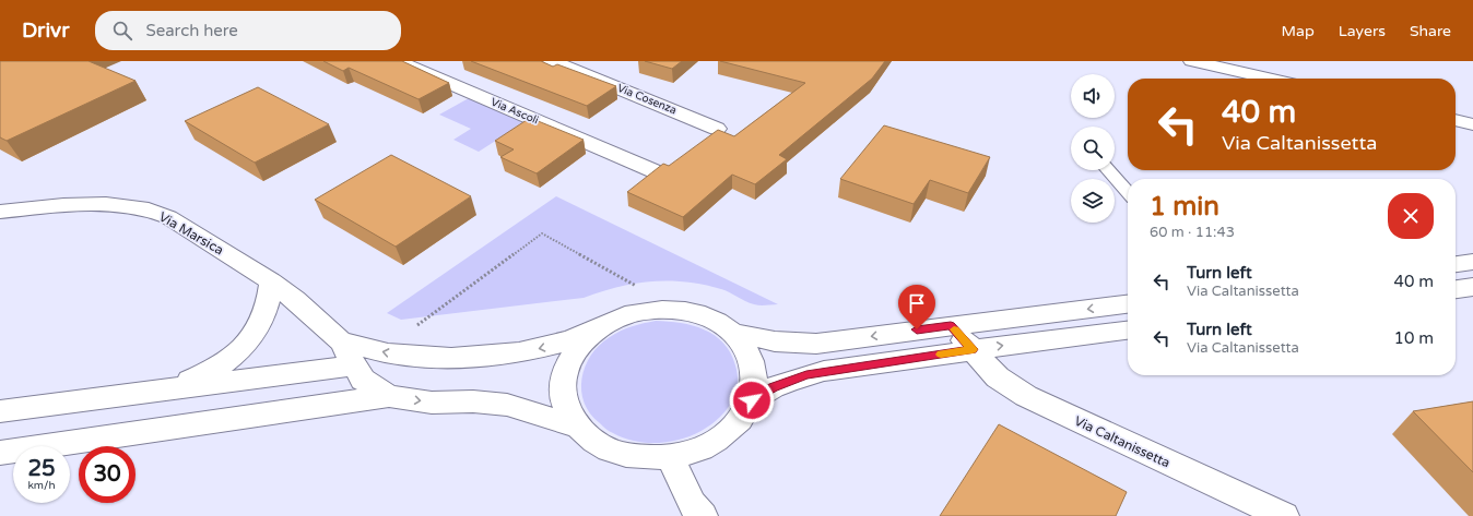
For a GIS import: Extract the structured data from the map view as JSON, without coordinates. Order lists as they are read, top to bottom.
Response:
{
  "streets": {
    "street": [
      "Via Cosenza",
      "Via Ascoli",
      "Via Marsica",
      "Via Caltanissetta"
    ]
  },
  "page": {
    "header": "Drivr",
    "search": "Search here",
    "nav": ["Map", "Layers", "Share"],
    "turn": ["40 m", "Via Caltanissetta"],
    "heading": ["1 min", "60 m · 11:43"],
    "list": [
      {
        "name": "Turn left",
        "note": "Via Caltanissetta",
        "value": "40 m"
      },
      {
        "name": "Turn left",
        "note": "Via Caltanissetta",
        "value": "10 m"
      }
    ],
    "speed": "25 km/h",
    "limit": "30"
  }
}
